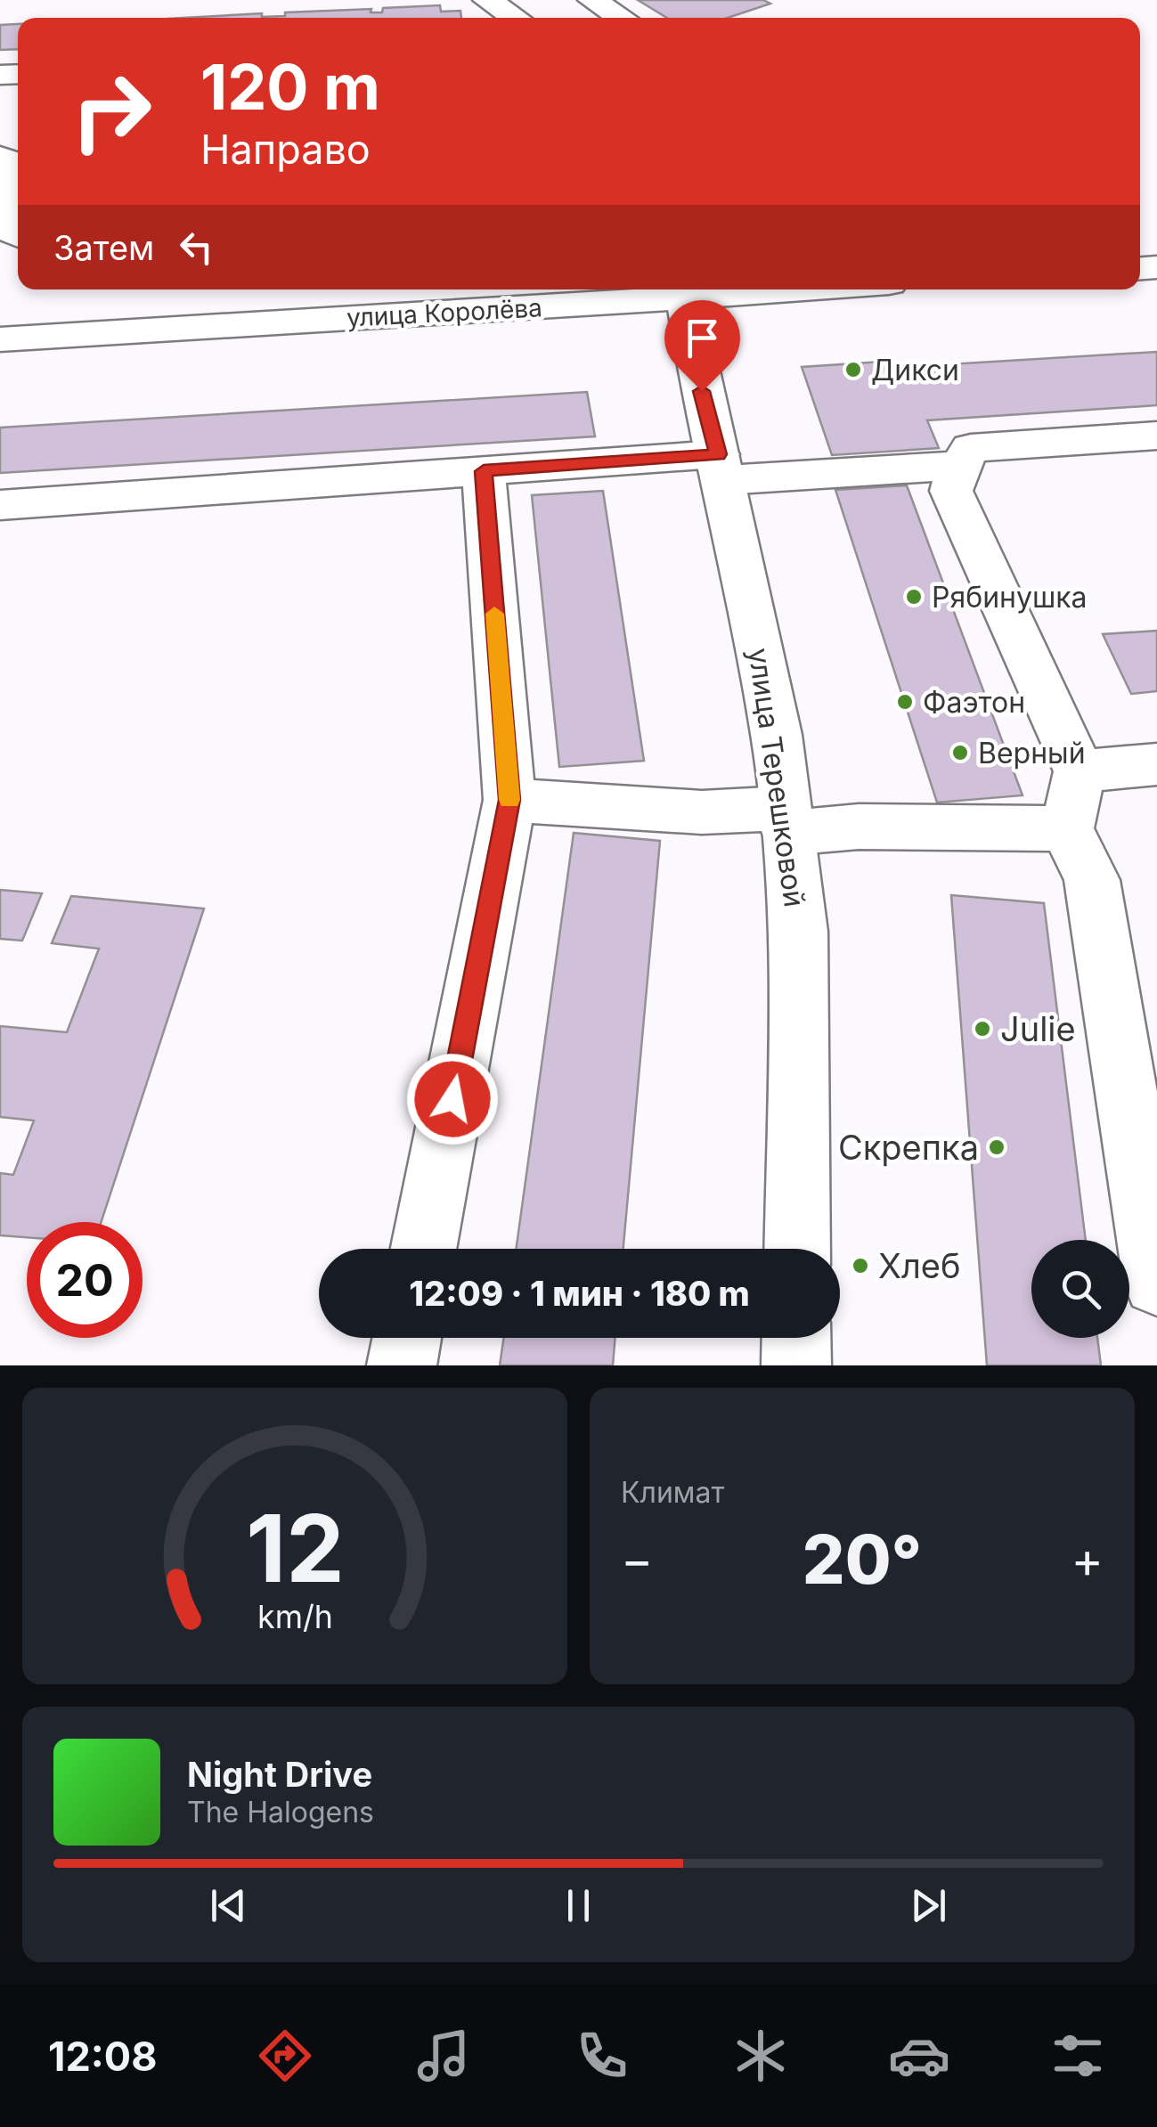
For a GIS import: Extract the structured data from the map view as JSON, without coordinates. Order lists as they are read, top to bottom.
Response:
{
  "streets": {
    "main road": ["улица Королёва", "улица Терешковой"]
  },
  "crossings": [
    ["улица Королёва", "улица Терешковой"]
  ],
  "places": [
    "Дикси",
    "Рябинушка",
    "Фаэтон",
    "Верный",
    "Julie",
    "Скрепка",
    "Хлеб"
  ],
  "page": {
    "turn": ["120 m", "Направо"],
    "then": "Затем",
    "limit": "20",
    "trip": "12:09 · 1 мин · 180 m",
    "tile": "Климат",
    "heat": ["−", "20°", "+"],
    "song": ["Night Drive", "The Halogens"],
    "tabs": "12:08",
    "gauge": ["12", "km/h"]
  }
}
